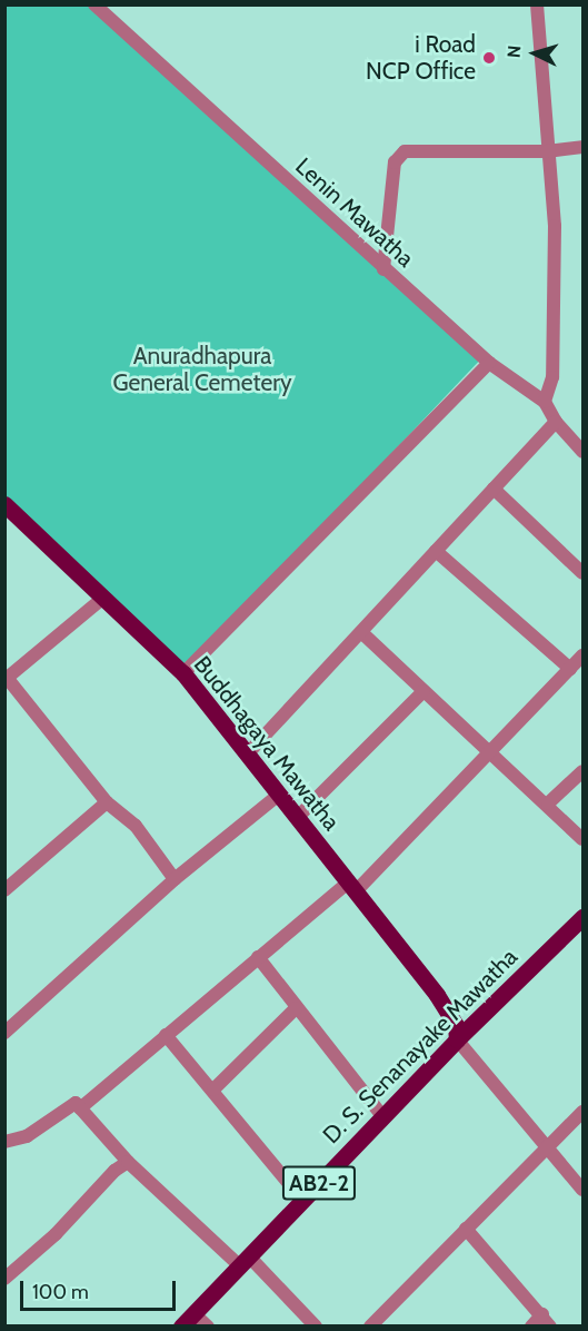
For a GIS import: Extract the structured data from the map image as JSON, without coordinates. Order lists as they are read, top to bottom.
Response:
{
  "streets": {
    "main road": ["Buddhagaya Mawatha", "D. S. Senanayake Mawatha", "AB2-2"],
    "street": ["Lenin Mawatha"]
  },
  "crossings": [
    ["Buddhagaya Mawatha", "D. S. Senanayake Mawatha"]
  ],
  "parks": ["Anuradhapura General Cemetery"],
  "places": ["i Road NCP Office"],
  "scale_bar": "100 m",
  "north": "left"
}
